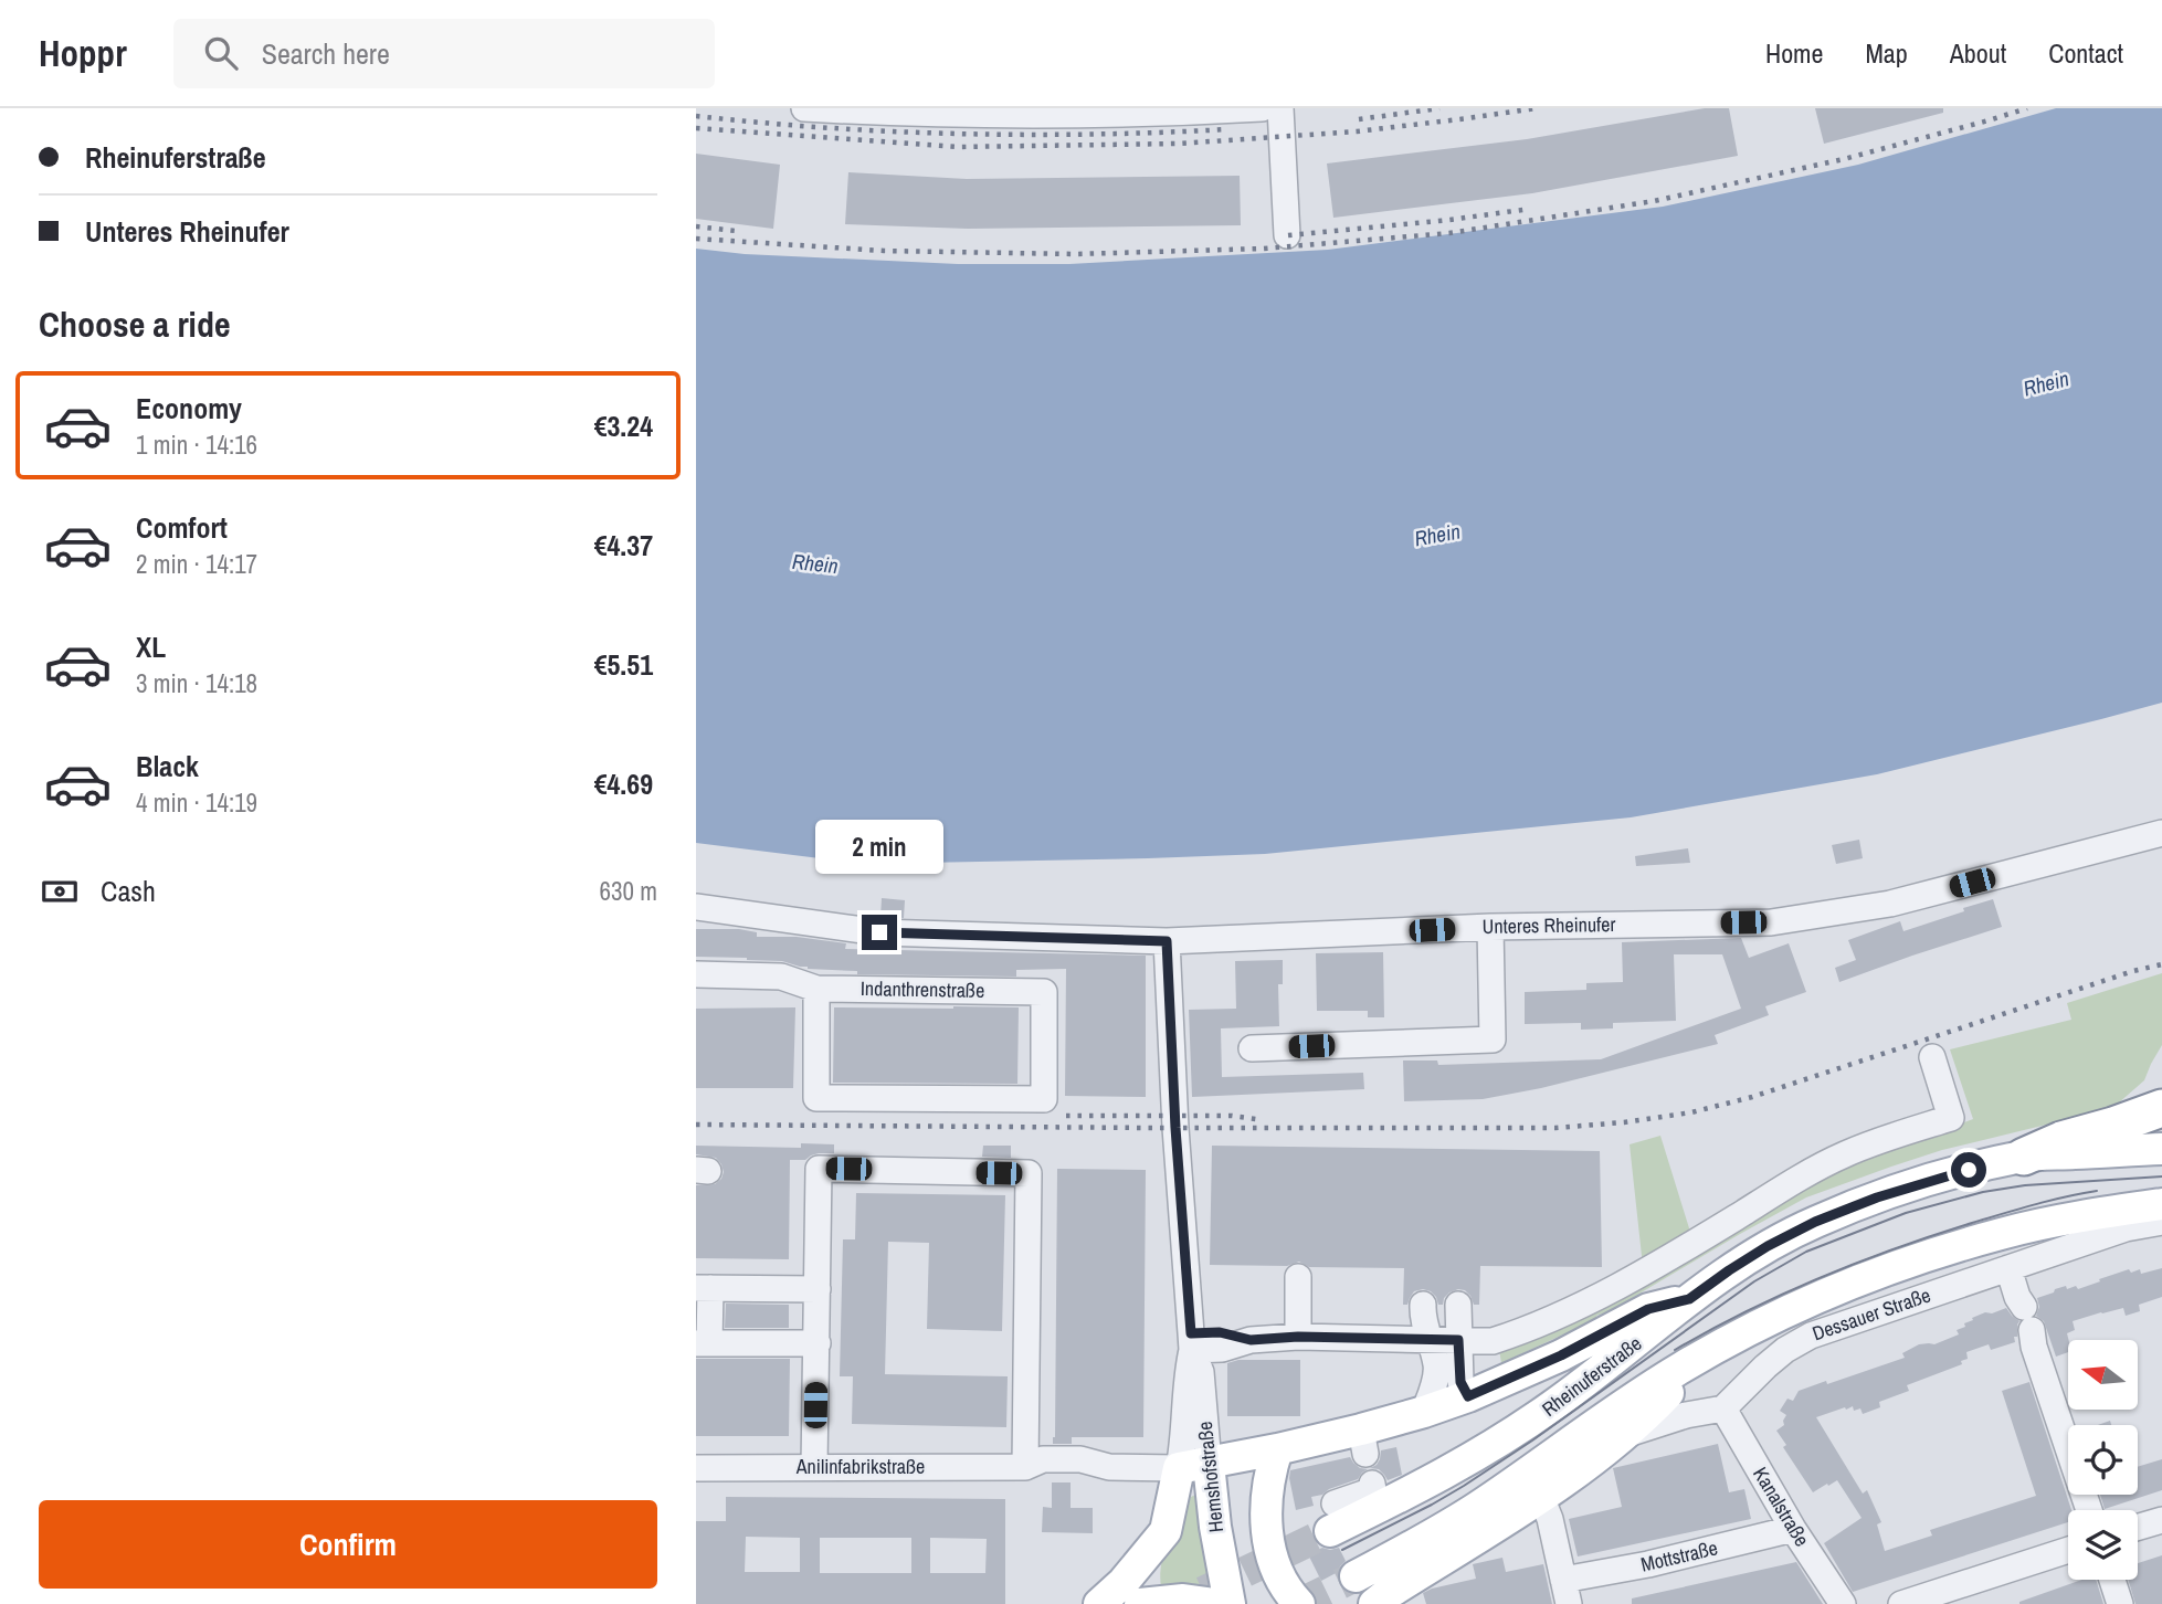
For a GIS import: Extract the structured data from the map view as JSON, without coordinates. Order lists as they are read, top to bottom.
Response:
{
  "streets": {
    "main road": ["Rheinuferstraße", "Hemshofstraße"],
    "street": [
      "Unteres Rheinufer",
      "Indanthrenstraße",
      "Dessauer Straße",
      "Anilinfabrikstraße",
      "Kanalstraße",
      "Mottstraße"
    ]
  },
  "crossings": [
    ["Unteres Rheinufer", "Hemshofstraße"],
    ["Dessauer Straße", "Kanalstraße"],
    ["Anilinfabrikstraße", "Hemshofstraße"],
    ["Kanalstraße", "Mottstraße"]
  ],
  "water": ["Rhein"],
  "north": "left",
  "page": {
    "header": "Hoppr",
    "search": "Search here",
    "nav": [
      "Home",
      "Map",
      "About",
      "Contact"
    ],
    "banner": ["Rheinuferstraße", "Unteres Rheinufer"],
    "heading": "Choose a ride",
    "list": [
      {
        "name": "Economy",
        "note": "1 min · 14:16",
        "value": "€3.24"
      },
      {
        "name": "Comfort",
        "note": "2 min · 14:17",
        "value": "€4.37"
      },
      {
        "name": "XL",
        "note": "3 min · 14:18",
        "value": "€5.51"
      },
      {
        "name": "Black",
        "note": "4 min · 14:19",
        "value": "€4.69"
      }
    ],
    "bubble": "2 min",
    "pay": ["Cash", "630 m"],
    "buttons": "Confirm"
  }
}
